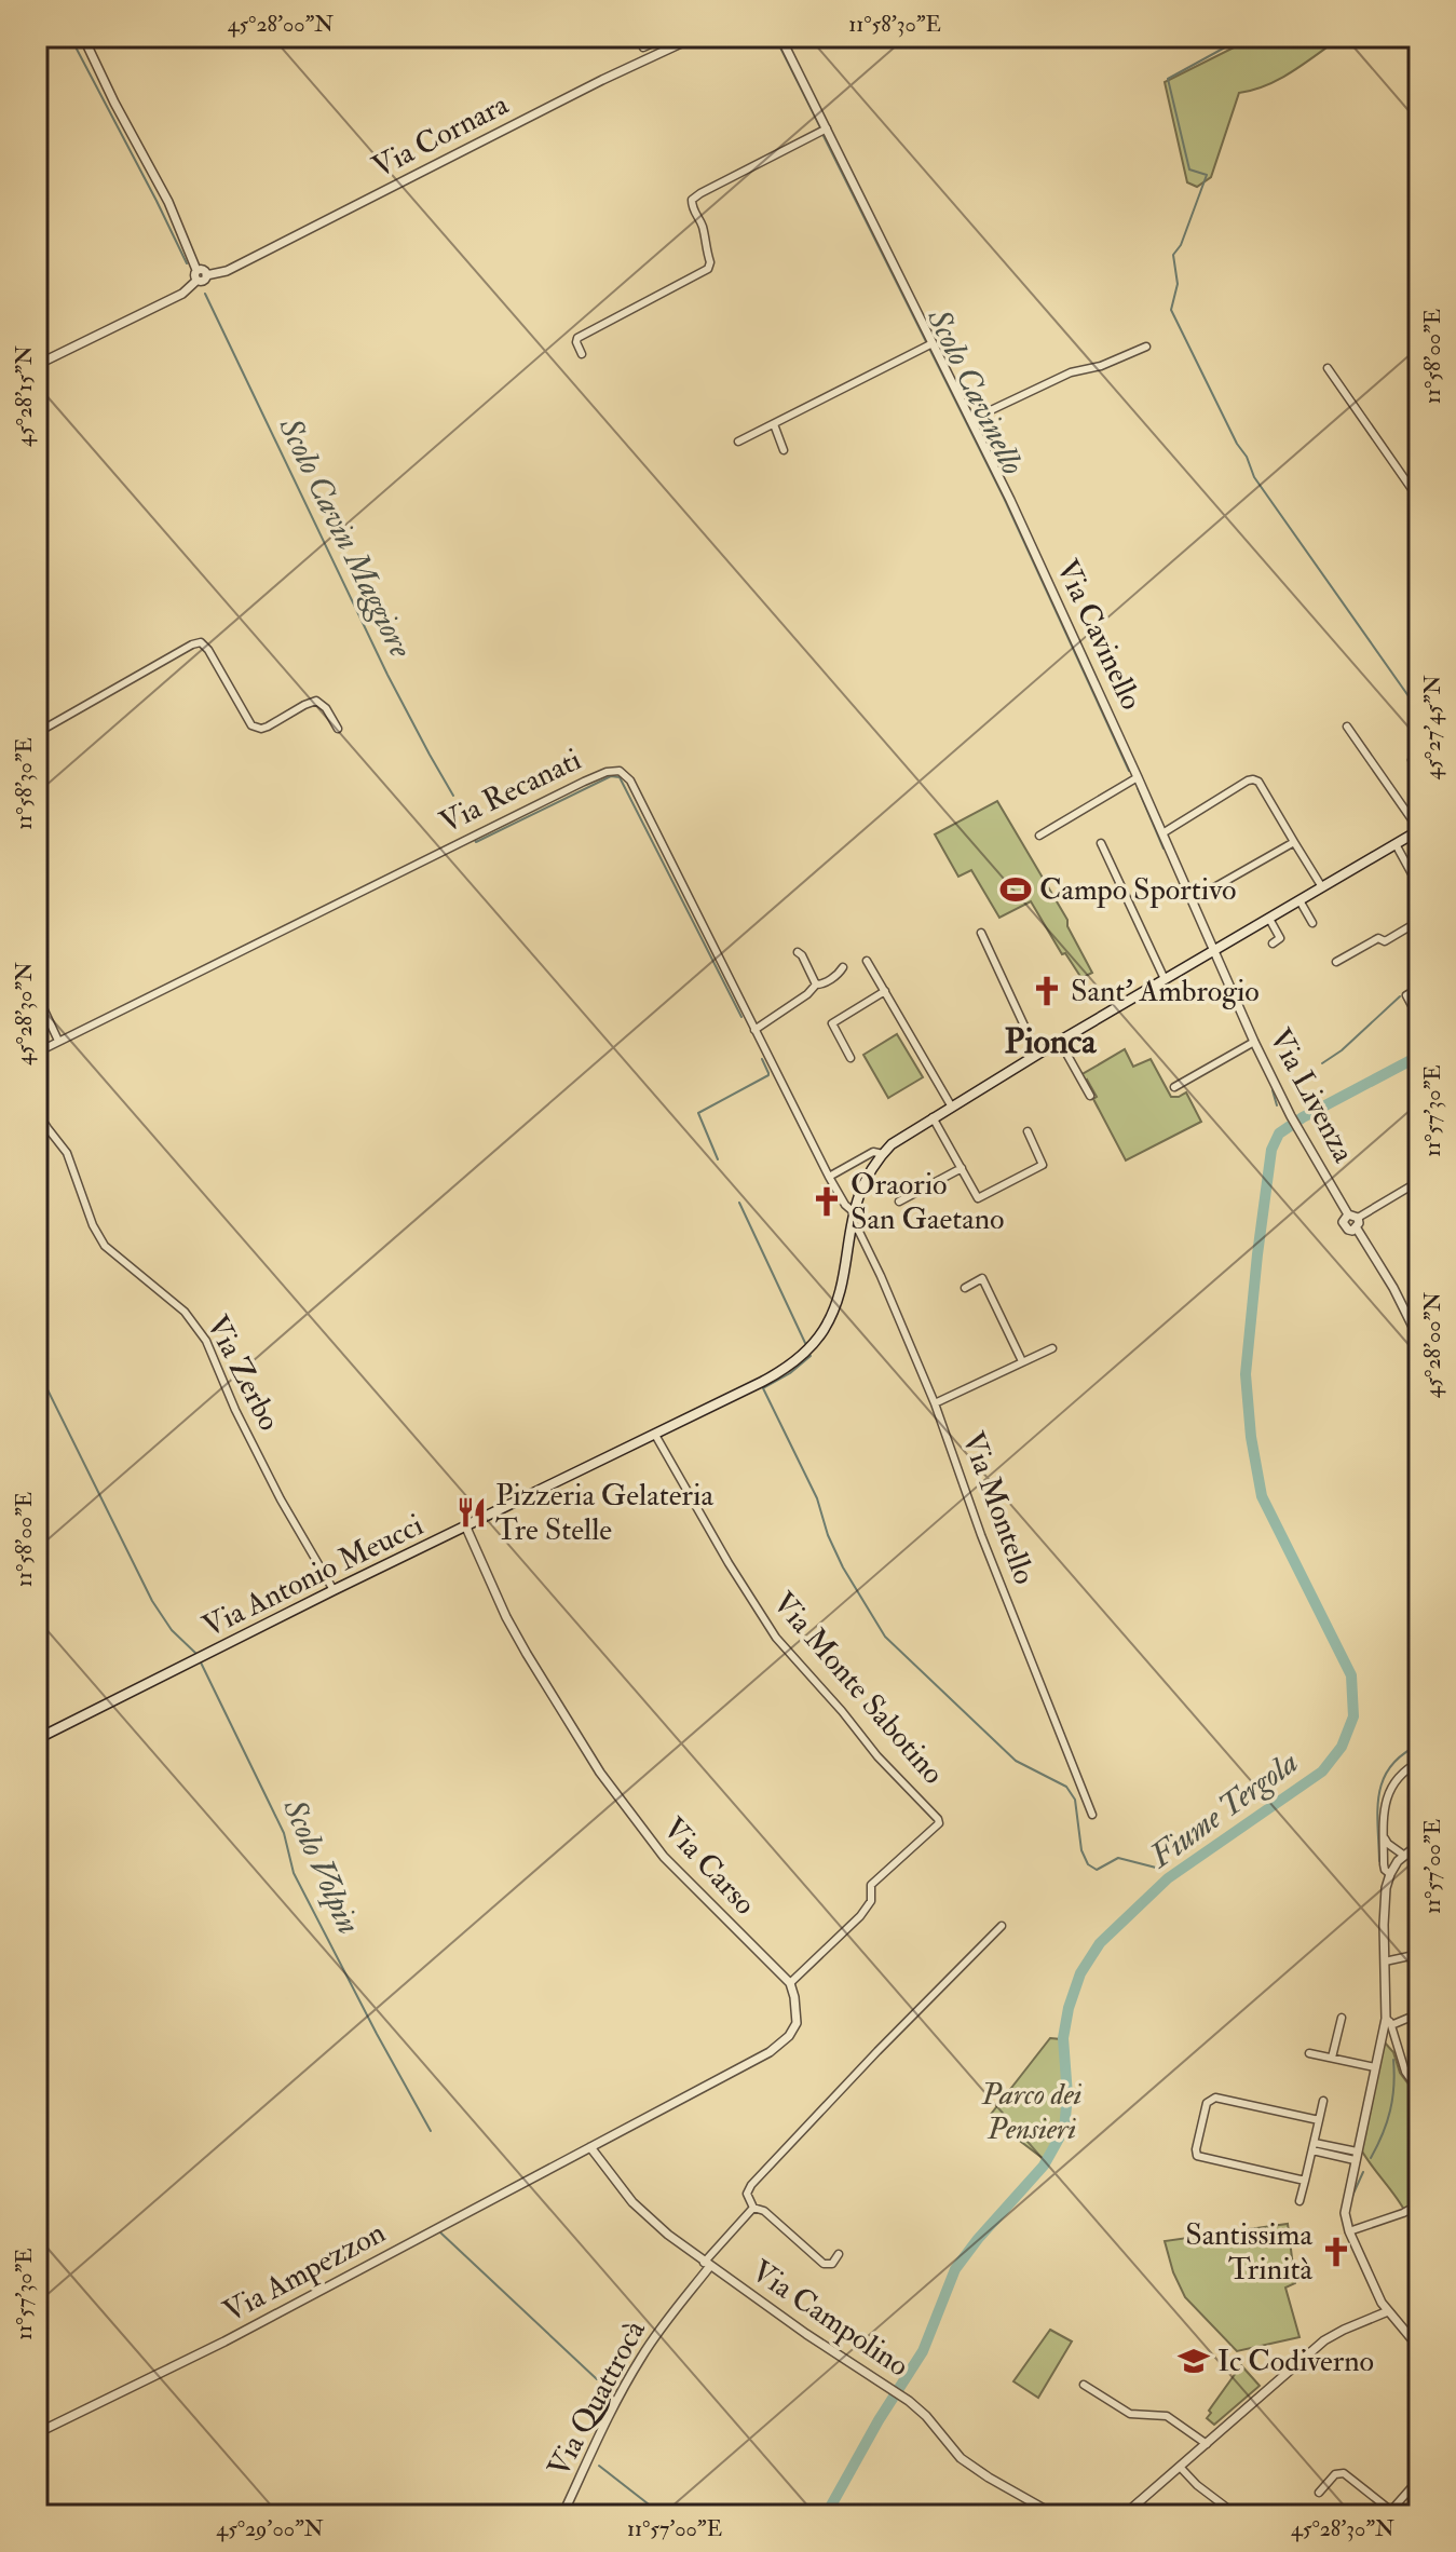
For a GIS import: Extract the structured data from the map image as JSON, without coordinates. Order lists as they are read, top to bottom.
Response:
{
  "streets": {
    "main road": ["Via Antonio Meucci"],
    "street": [
      "Via Cornara",
      "Via Cavinello",
      "Via Recanati",
      "Via Livenza",
      "Via Zerbo",
      "Via Montello",
      "Via Monte Sabotino",
      "Via Carso",
      "Via Ampezzon",
      "Via Campolino",
      "Via Quattrocà"
    ]
  },
  "crossings": [
    ["Via Cavinello", "Via Livenza"],
    ["Via Cavinello", "Via Antonio Meucci"],
    ["Via Recanati", "Via Antonio Meucci"],
    ["Via Livenza", "Via Antonio Meucci"],
    ["Via Zerbo", "Via Antonio Meucci"],
    ["Via Montello", "Via Antonio Meucci"],
    ["Via Antonio Meucci", "Via Monte Sabotino"],
    ["Via Antonio Meucci", "Via Carso"],
    ["Via Monte Sabotino", "Via Carso"],
    ["Via Ampezzon", "Via Campolino"],
    ["Via Campolino", "Via Quattrocà"]
  ],
  "districts": ["Pionca"],
  "water": [
    "Scolo Cavinello",
    "Scolo Cavin Maggiore",
    "Fiume Tergola",
    "Scolo Volpin"
  ],
  "parks": ["Parco dei Pensieri"],
  "places": {
    "sports": ["Campo Sportivo"],
    "church": ["Sant' Ambrogio", "Oraorio San Gaetano", "Santissima Trinità"],
    "restaurant": ["Pizzeria Gelateria Tre Stelle"],
    "school or university": ["Ic Codiverno"]
  },
  "coordinates": [
    "45°28'00\"N",
    "11°58'30\"E",
    "11°58'00\"E",
    "45°28'15\"N",
    "45°27'45\"N",
    "45°28'30\"N",
    "11°57'30\"E",
    "11°57'00\"E",
    "45°29'00\"N"
  ]
}
